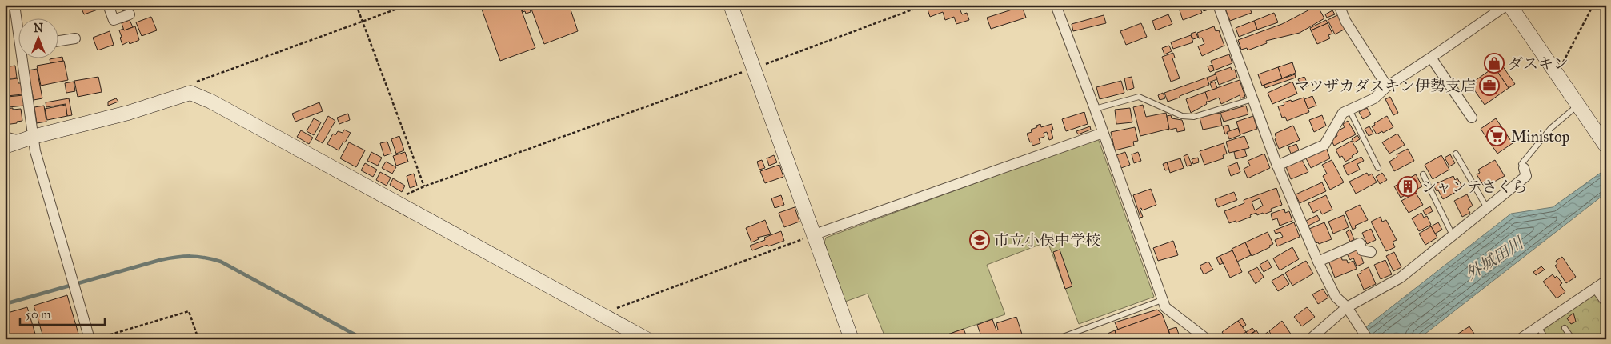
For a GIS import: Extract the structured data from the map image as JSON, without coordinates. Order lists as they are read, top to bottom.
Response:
{
  "water": ["外城田川"],
  "places": {
    "shop": ["ダスキン"],
    "office": ["マツザカダスキン伊勢支店"],
    "supermarket": ["Ministop"],
    "building": ["シャンテさくら"],
    "school or university": ["市立小俣中学校"]
  },
  "scale_bar": "50 m",
  "north": "top"
}
